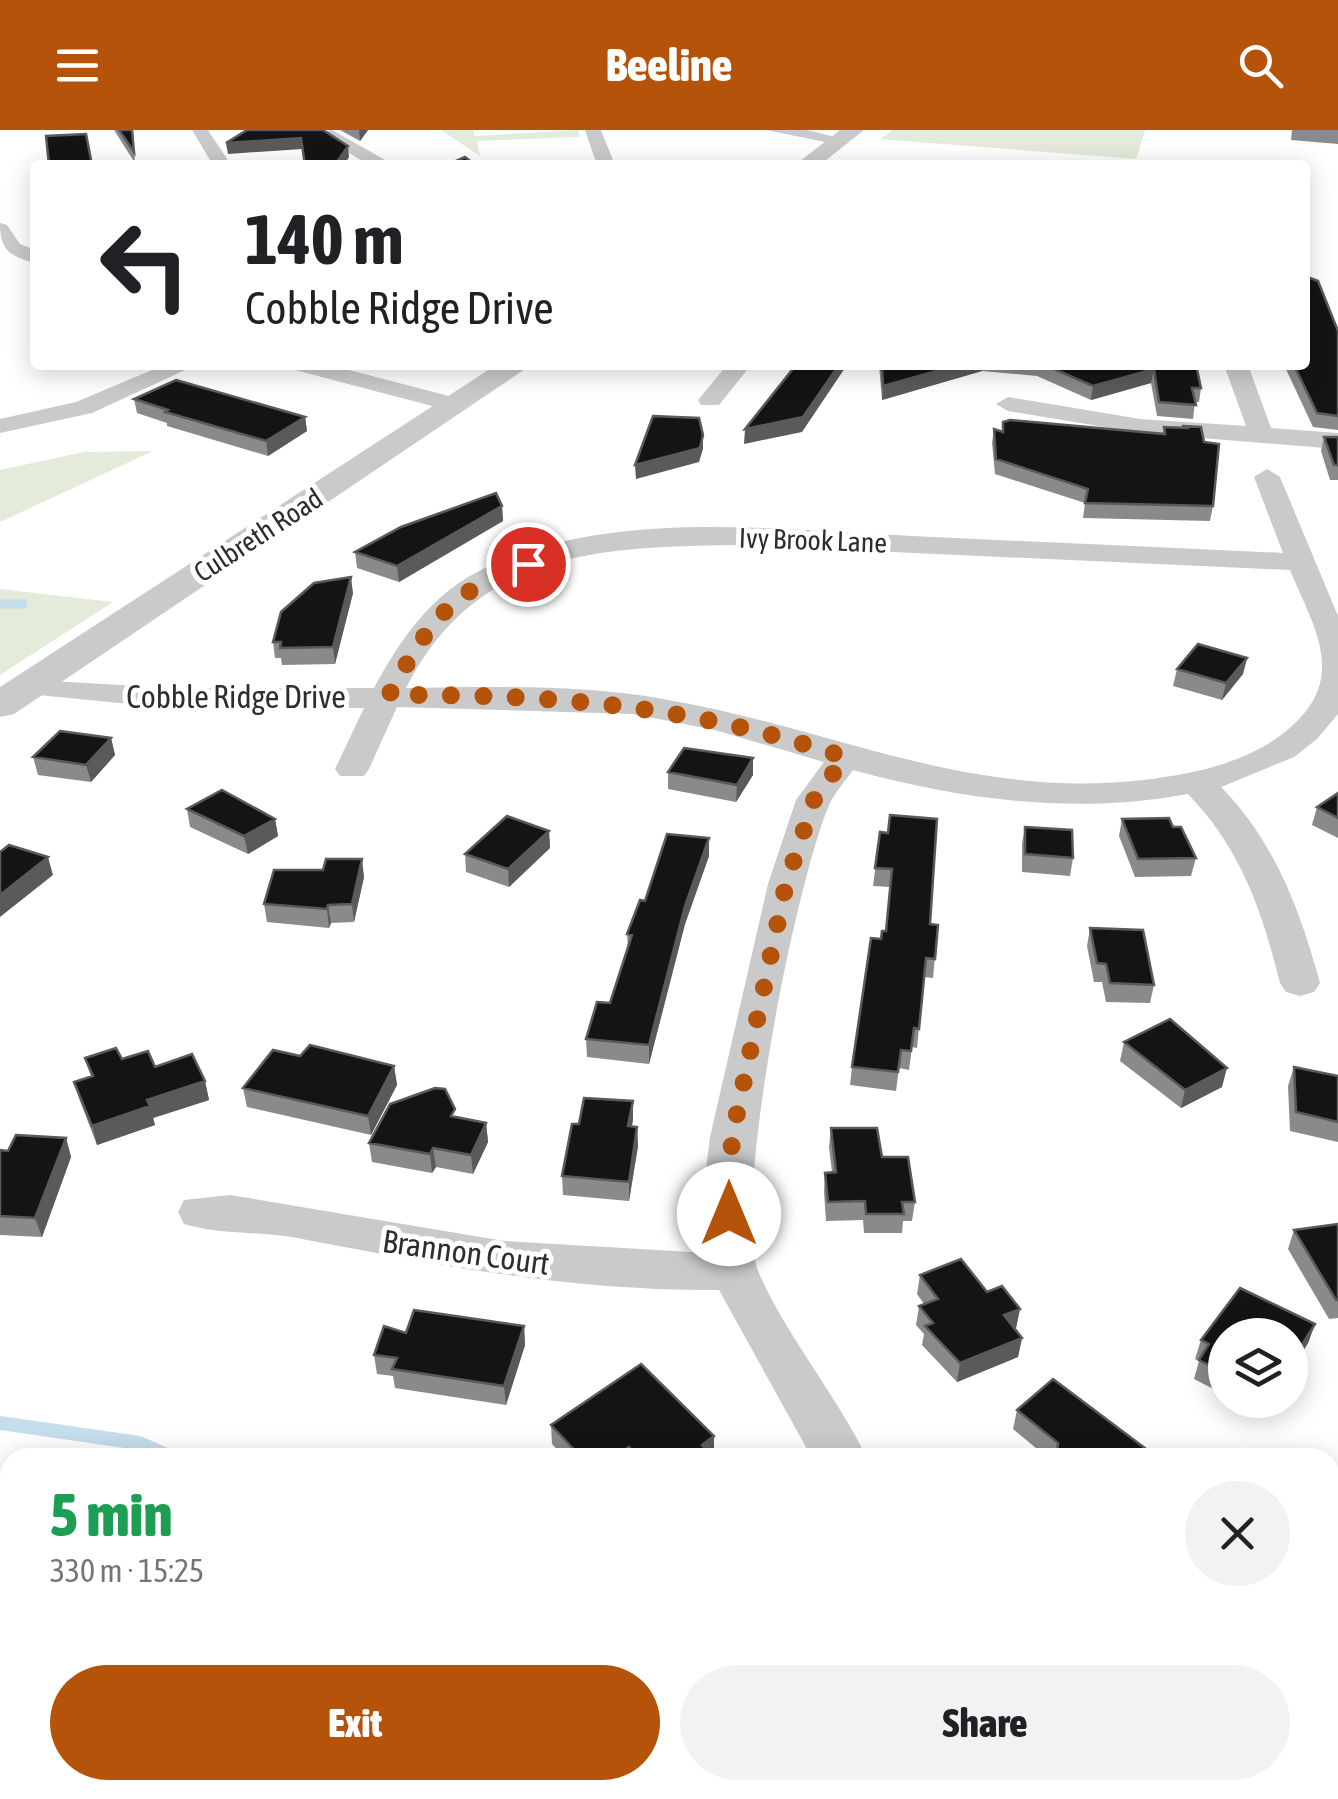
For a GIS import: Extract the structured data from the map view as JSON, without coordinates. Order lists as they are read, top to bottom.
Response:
{
  "streets": {
    "street": [
      "Culbreth Road",
      "Ivy Brook Lane",
      "Cobble Ridge Drive",
      "Brannon Court"
    ]
  },
  "crossings": [
    ["Culbreth Road", "Cobble Ridge Drive"],
    ["Ivy Brook Lane", "Cobble Ridge Drive"]
  ],
  "page": {
    "header": "Beeline",
    "turn": ["140 m", "Cobble Ridge Drive"],
    "heading": ["5 min", "330 m · 15:25"],
    "buttons": ["Exit", "Share"]
  }
}
